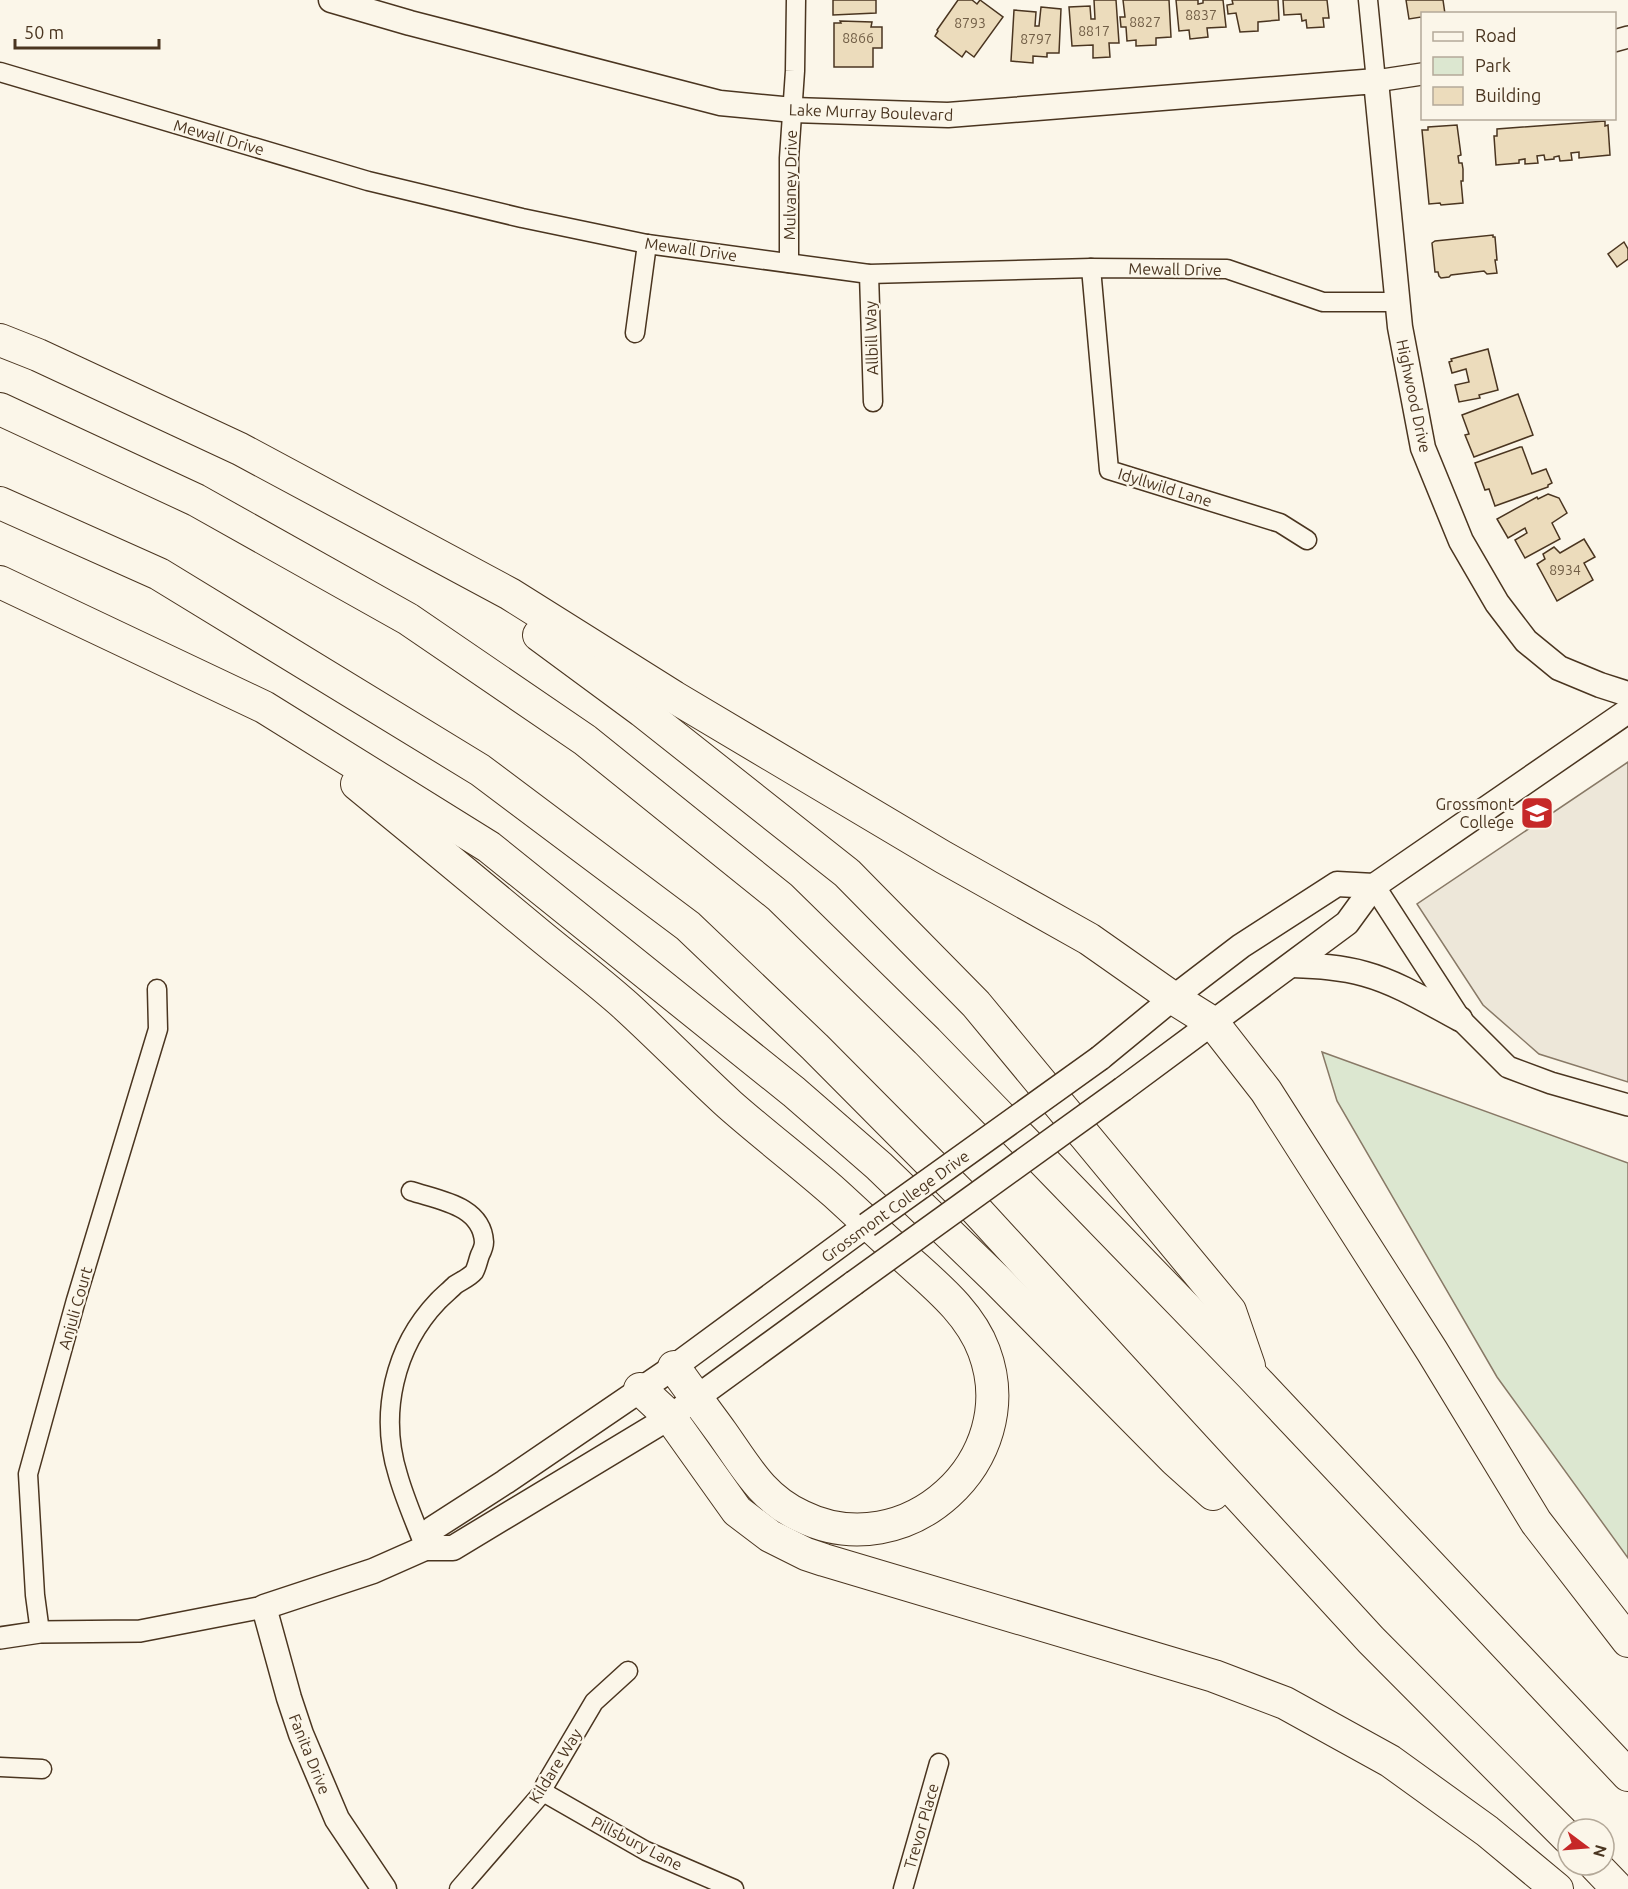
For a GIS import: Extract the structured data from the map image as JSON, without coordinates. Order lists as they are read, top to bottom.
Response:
{
  "streets": {
    "main road": [
      "Lake Murray Boulevard",
      "Highwood Drive",
      "Grossmont College Drive",
      "Fanita Drive"
    ],
    "street": [
      "Mewall Drive",
      "Mulvaney Drive",
      "Allbill Way",
      "Idyllwild Lane",
      "Anjuli Court",
      "Kildare Way",
      "Trevor Place",
      "Pillsbury Lane"
    ]
  },
  "crossings": [
    ["Lake Murray Boulevard", "Mulvaney Drive"],
    ["Lake Murray Boulevard", "Highwood Drive"],
    ["Mewall Drive", "Mulvaney Drive"],
    ["Mewall Drive", "Allbill Way"],
    ["Mewall Drive", "Highwood Drive"],
    ["Mewall Drive", "Idyllwild Lane"],
    ["Kildare Way", "Pillsbury Lane"]
  ],
  "places": {
    "school or university": ["Grossmont College"]
  },
  "house_numbers": [
    "8837",
    "8827",
    "8793",
    "8817",
    "8866",
    "8797",
    "8934"
  ],
  "legend": ["Road", "Park", "Building"],
  "scale_bar": "50 m",
  "north": "right"
}
